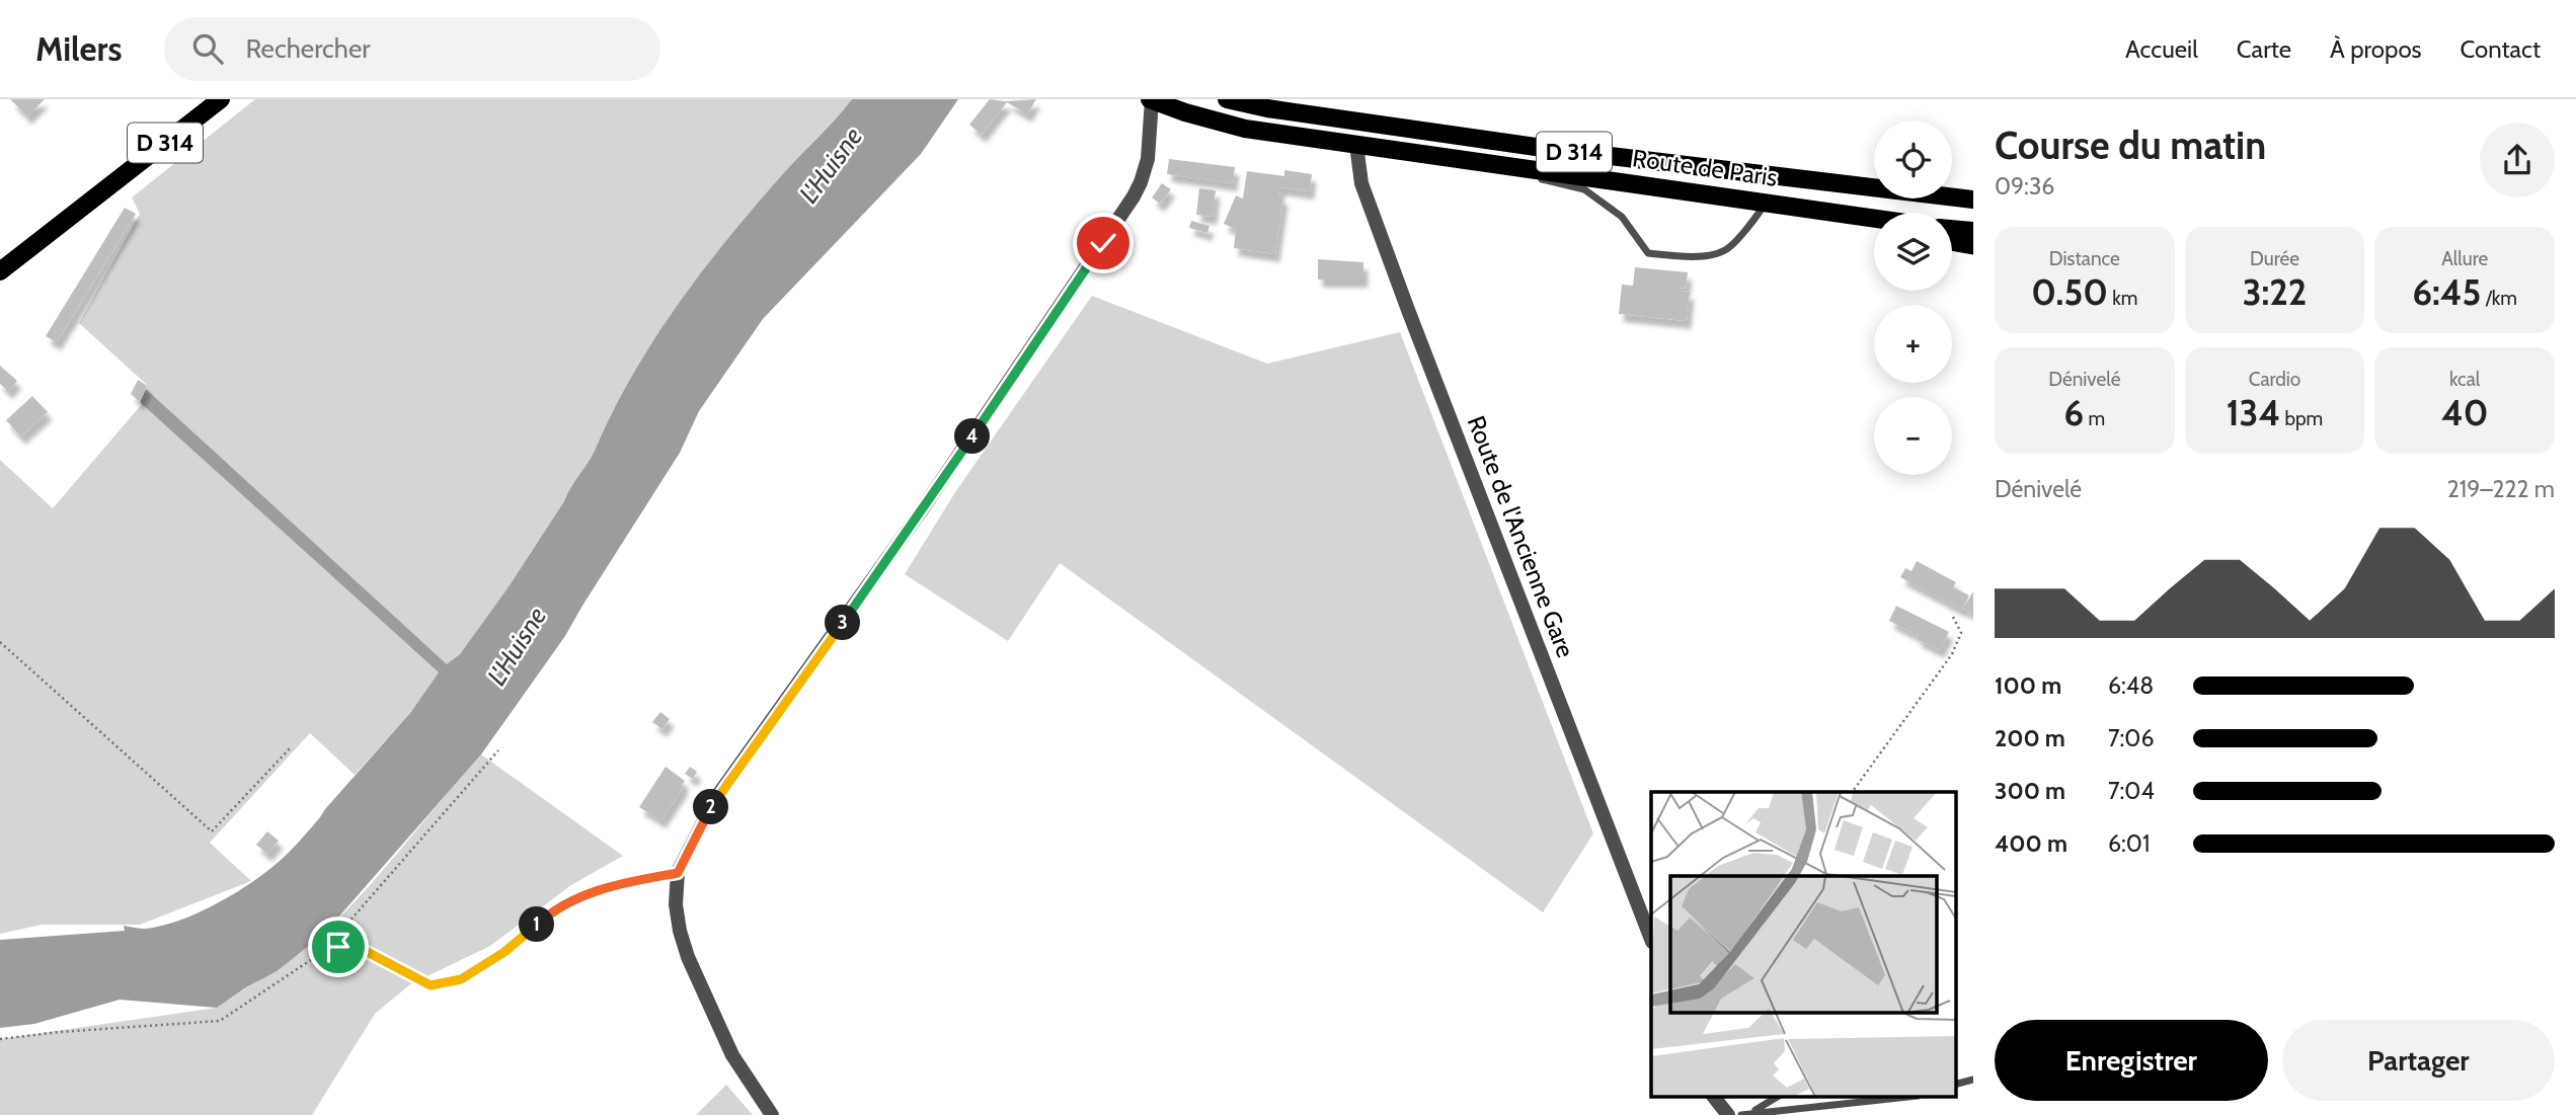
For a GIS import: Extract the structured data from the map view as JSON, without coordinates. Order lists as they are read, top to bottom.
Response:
{
  "streets": {
    "main road": ["D 314", "Route de Paris"],
    "street": ["Route de l'Ancienne Gare"]
  },
  "crossings": [
    ["Route de Paris", "Route de l'Ancienne Gare"]
  ],
  "water": ["L'Huisne"],
  "page": {
    "header": "Milers",
    "search": "Rechercher",
    "nav": [
      "Accueil",
      "Carte",
      "À propos",
      "Contact"
    ],
    "heading": ["Course du matin", "09:36"],
    "map_buttons": ["+", "−"],
    "stats": [
      ["Distance", "0.50 km"],
      ["Durée", "3:22"],
      ["Allure", "6:45 /km"],
      ["Dénivelé", "6 m"],
      ["Cardio", "134 bpm"],
      ["kcal", "40"]
    ],
    "pins": [
      "4",
      "3",
      "2",
      "1"
    ],
    "chart": ["Dénivelé", "219–222 m"],
    "list": [
      {
        "name": "100 m",
        "note": "6:48"
      },
      {
        "name": "200 m",
        "note": "7:06"
      },
      {
        "name": "300 m",
        "note": "7:04"
      },
      {
        "name": "400 m",
        "note": "6:01"
      }
    ],
    "buttons": ["Enregistrer", "Partager"]
  }
}
